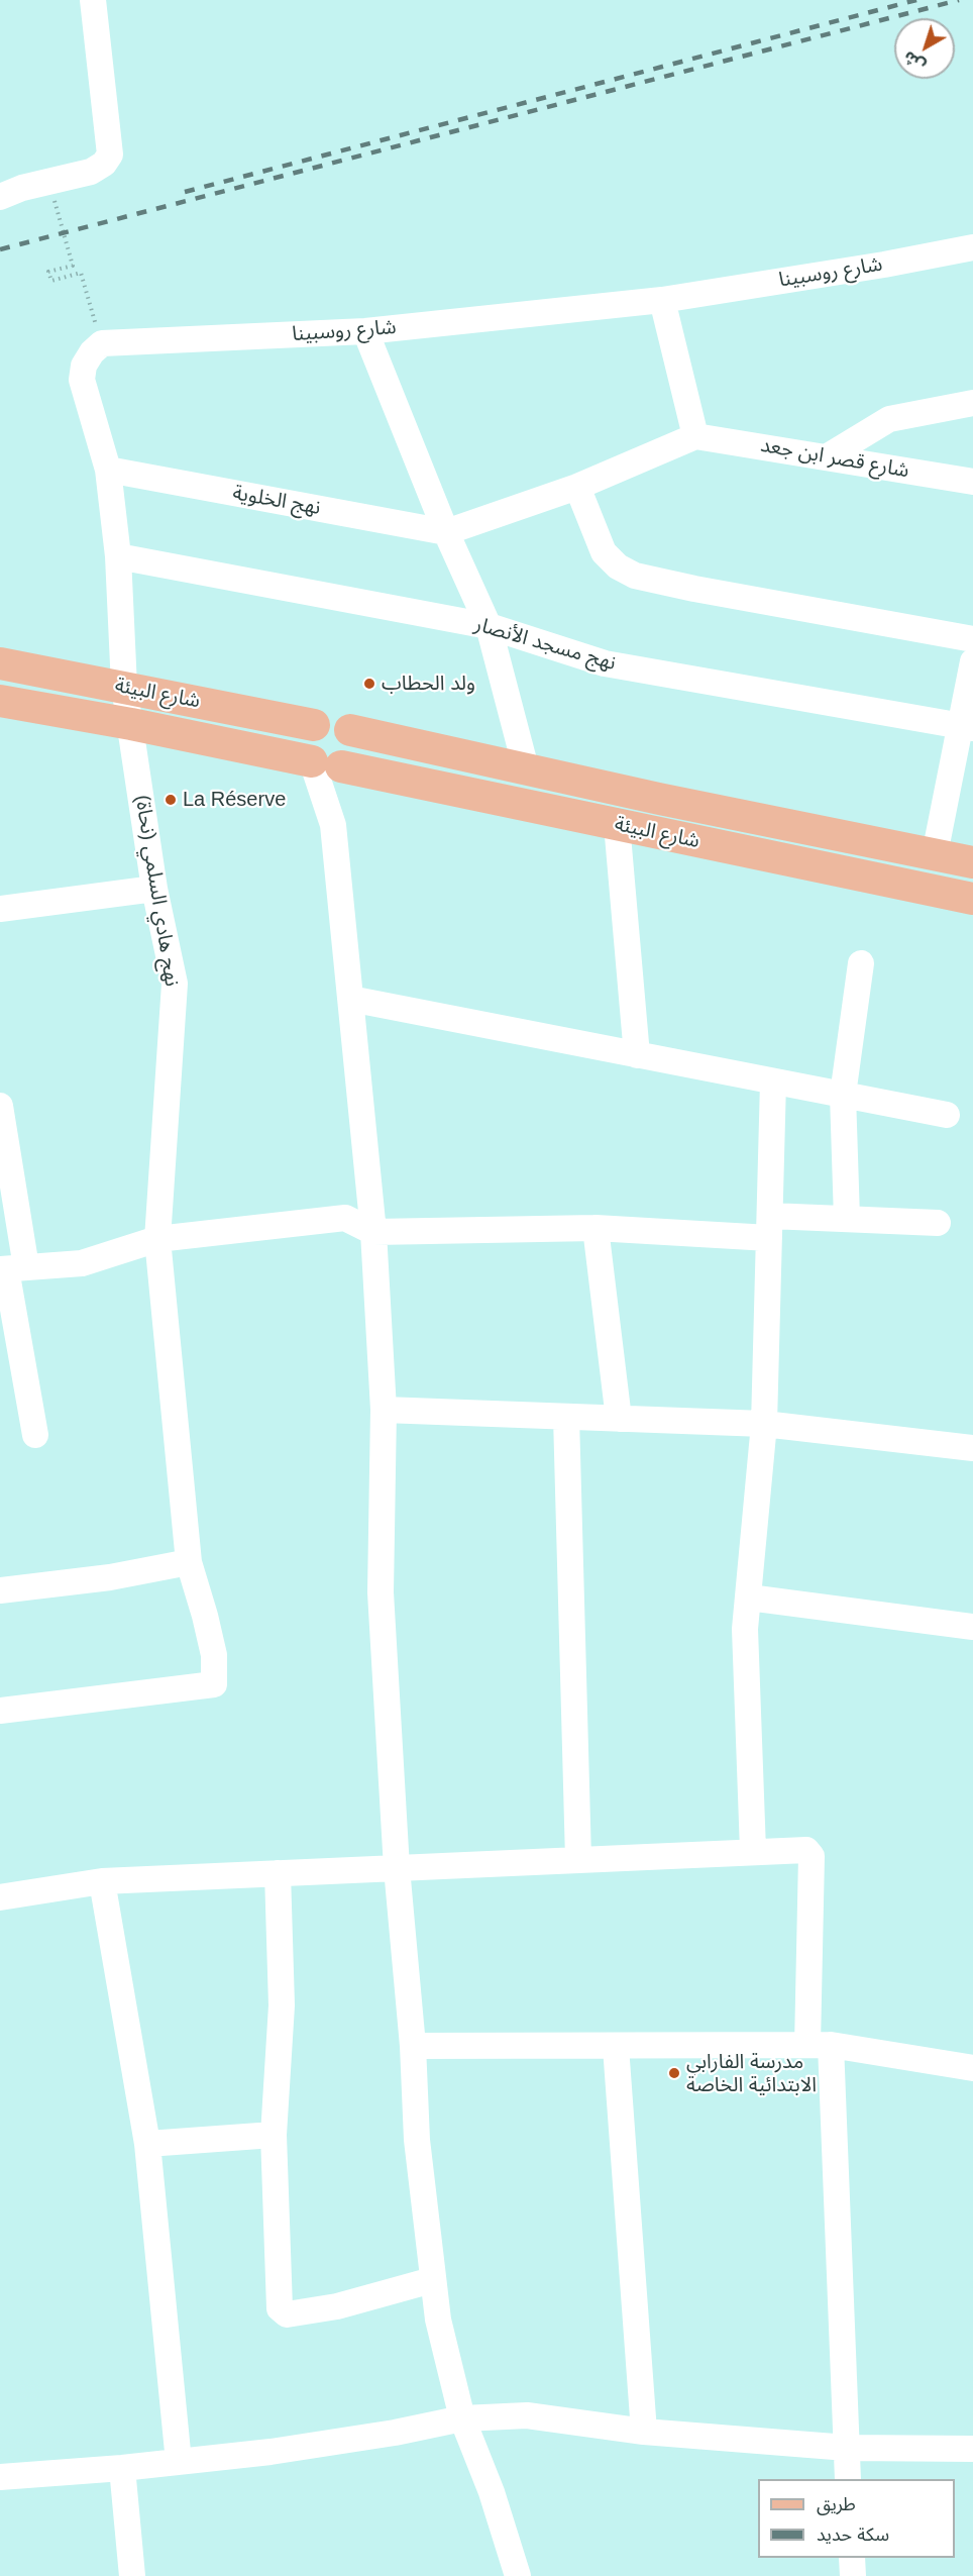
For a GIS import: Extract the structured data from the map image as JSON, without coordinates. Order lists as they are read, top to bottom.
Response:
{
  "streets": {
    "main road": ["شارع البيئة"],
    "street": [
      "شارع روسبينا",
      "شارع قصر ابن جعد",
      "نهج الخلوية",
      "نهج مسجد الأنصار",
      "نهج هادي السلمي (نحاة)"
    ]
  },
  "crossings": [
    ["شارع البيئة", "نهج هادي السلمي (نحاة)"]
  ],
  "places": ["ولد الحطاب", "La Réserve", "مدرسة الفارابي الابتدائية الخاصة"],
  "legend": ["طريق", "سكة حديد"],
  "north": "bottom left"
}
